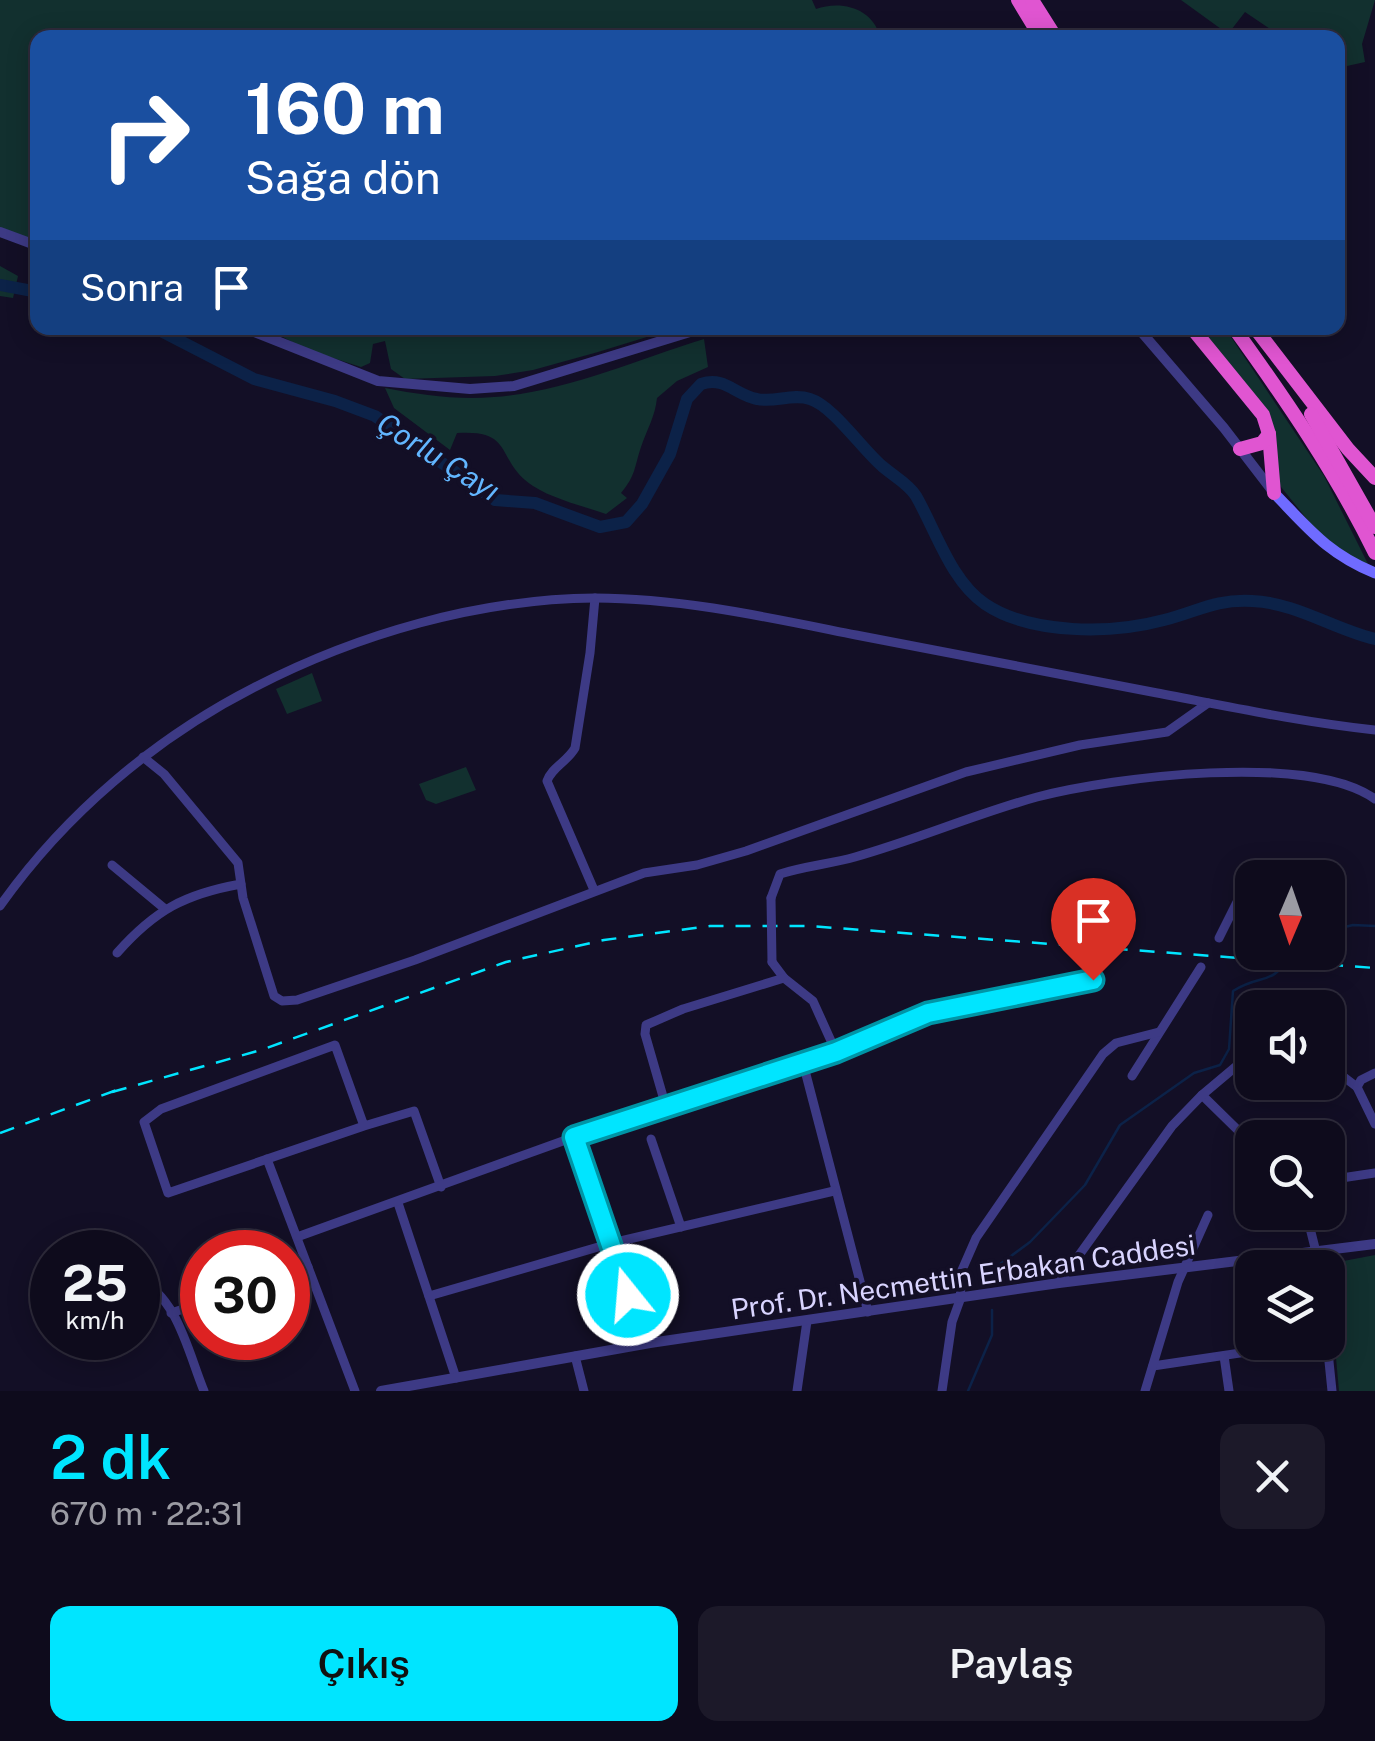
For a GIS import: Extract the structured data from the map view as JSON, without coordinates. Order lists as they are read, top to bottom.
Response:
{
  "streets": {
    "street": ["Prof. Dr. Necmettin Erbakan Caddesi"]
  },
  "water": ["Çorlu Çayı"],
  "north": "bottom",
  "page": {
    "turn": ["160 m", "Sağa dön"],
    "then": "Sonra",
    "speed": "25 km/h",
    "limit": "30",
    "heading": ["2 dk", "670 m · 22:31"],
    "buttons": ["Çıkış", "Paylaş"]
  }
}
